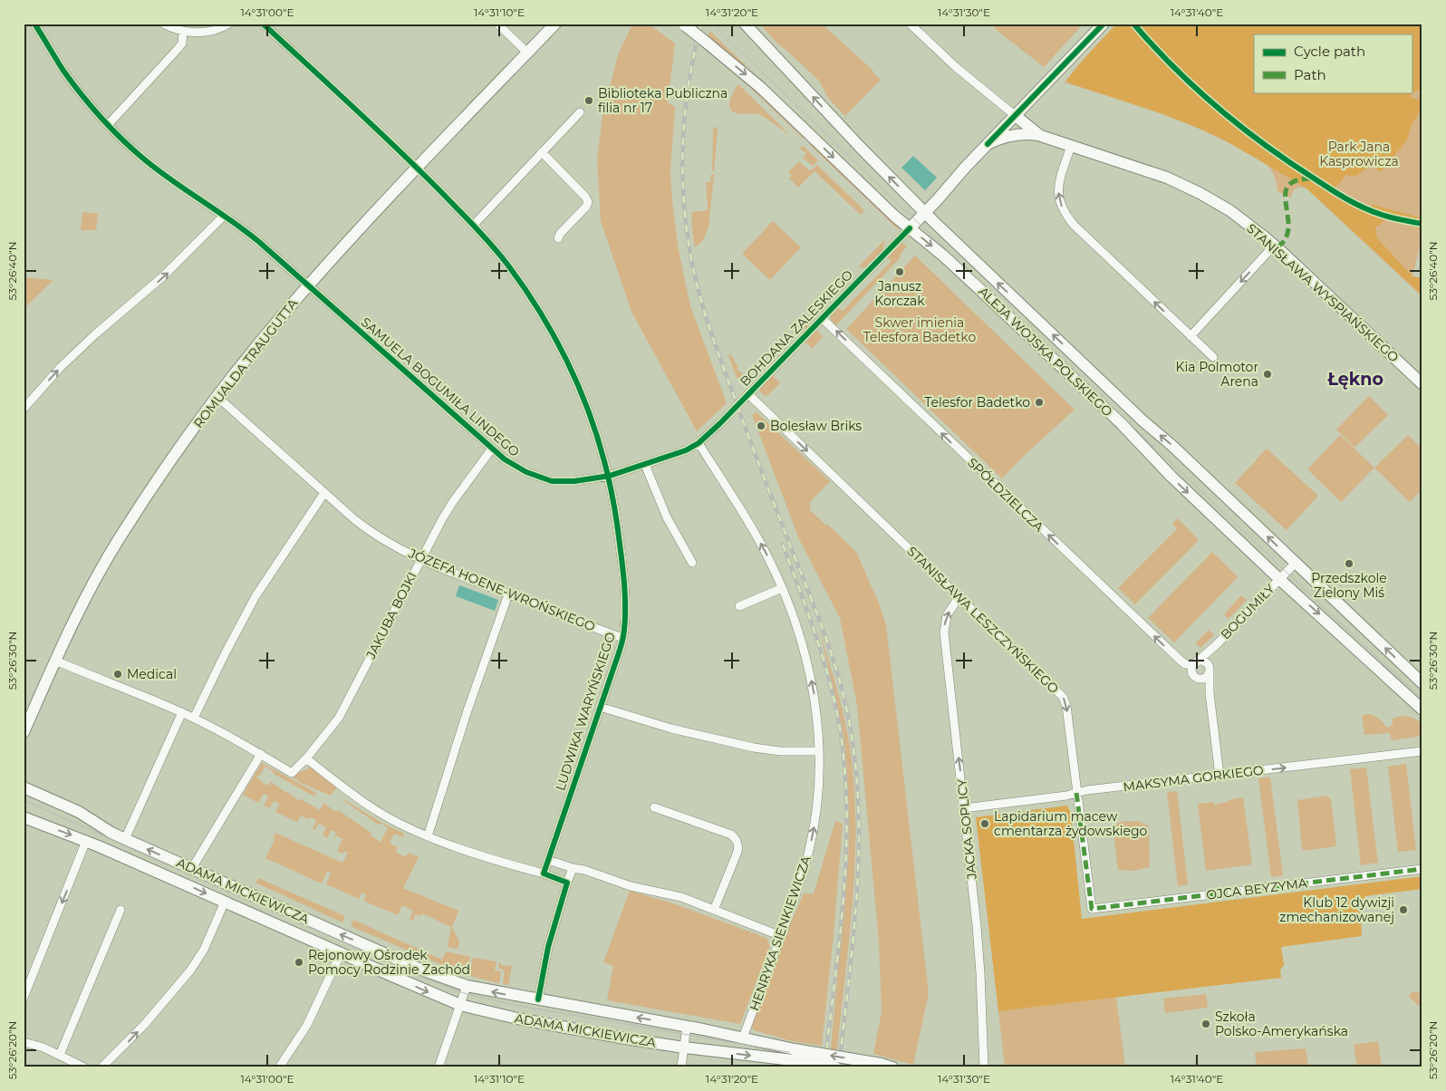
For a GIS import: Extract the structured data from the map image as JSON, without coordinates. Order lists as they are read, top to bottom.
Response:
{
  "streets": {
    "street": [
      "STANISŁAWA WYSPIAŃSKIEGO",
      "BOHDANA ZALESKIEGO",
      "ALEJA WOJSKA POLSKIEGO",
      "ROMUALDA TRAUGUTTA",
      "SAMUELA BOGUMIŁA LINDEGO",
      "SPÓŁDZIELCZA",
      "JÓZEFA HOENE-WROŃSKIEGO",
      "BOGUMIŁY",
      "JAKUBA BOJKI",
      "STANISŁAWA LESZCZYŃSKIEGO",
      "LUDWIKA WARYŃSKIEGO",
      "MAKSYMA GORKIEGO",
      "JACKA SOPLICY",
      "OJCA BEYZYMA",
      "ADAMA MICKIEWICZA",
      "HENRYKA SIENKIEWICZA"
    ]
  },
  "crossings": [
    ["STANISŁAWA WYSPIAŃSKIEGO", "BOHDANA ZALESKIEGO"],
    ["BOHDANA ZALESKIEGO", "ALEJA WOJSKA POLSKIEGO"],
    ["BOHDANA ZALESKIEGO", "SAMUELA BOGUMIŁA LINDEGO"],
    ["BOHDANA ZALESKIEGO", "SPÓŁDZIELCZA"],
    ["BOHDANA ZALESKIEGO", "STANISŁAWA LESZCZYŃSKIEGO"],
    ["BOHDANA ZALESKIEGO", "HENRYKA SIENKIEWICZA"],
    ["ALEJA WOJSKA POLSKIEGO", "BOGUMIŁY"],
    ["ROMUALDA TRAUGUTTA", "SAMUELA BOGUMIŁA LINDEGO"],
    ["ROMUALDA TRAUGUTTA", "JÓZEFA HOENE-WROŃSKIEGO"],
    ["ROMUALDA TRAUGUTTA", "LUDWIKA WARYŃSKIEGO"],
    ["SAMUELA BOGUMIŁA LINDEGO", "JAKUBA BOJKI"],
    ["SAMUELA BOGUMIŁA LINDEGO", "LUDWIKA WARYŃSKIEGO"],
    ["SAMUELA BOGUMIŁA LINDEGO", "HENRYKA SIENKIEWICZA"],
    ["SPÓŁDZIELCZA", "BOGUMIŁY"],
    ["JÓZEFA HOENE-WROŃSKIEGO", "JAKUBA BOJKI"],
    ["JÓZEFA HOENE-WROŃSKIEGO", "LUDWIKA WARYŃSKIEGO"],
    ["BOGUMIŁY", "MAKSYMA GORKIEGO"],
    ["STANISŁAWA LESZCZYŃSKIEGO", "MAKSYMA GORKIEGO"],
    ["STANISŁAWA LESZCZYŃSKIEGO", "JACKA SOPLICY"],
    ["STANISŁAWA LESZCZYŃSKIEGO", "OJCA BEYZYMA"],
    ["MAKSYMA GORKIEGO", "JACKA SOPLICY"],
    ["ADAMA MICKIEWICZA", "HENRYKA SIENKIEWICZA"]
  ],
  "one_way": [
    "SPÓŁDZIELCZA",
    "STANISŁAWA LESZCZYŃSKIEGO",
    "MAKSYMA GORKIEGO",
    "JACKA SOPLICY",
    "HENRYKA SIENKIEWICZA"
  ],
  "districts": ["Łękno"],
  "parks": ["Park Jana Kasprowicza", "Skwer imienia Telesfora Badetko"],
  "places": [
    "Biblioteka Publiczna filia nr 17",
    "Janusz Korczak",
    "Kia Polmotor Arena",
    "Telesfor Badetko",
    "Bolesław Briks",
    "Przedszkole Zielony Miś",
    "Medical",
    "Lapidarium macew cmentarza żydowskiego",
    "Klub 12 dywizji zmechanizowanej",
    "Rejonowy Ośrodek Pomocy Rodzinie Zachód",
    "Szkoła Polsko-Amerykańska"
  ],
  "legend": ["Cycle path", "Path"],
  "coordinates": [
    "14°31'00\"E",
    "14°31'10\"E",
    "14°31'20\"E",
    "14°31'30\"E",
    "14°31'40\"E",
    "53°26'40\"N",
    "53°26'30\"N",
    "53°26'20\"N"
  ]
}
